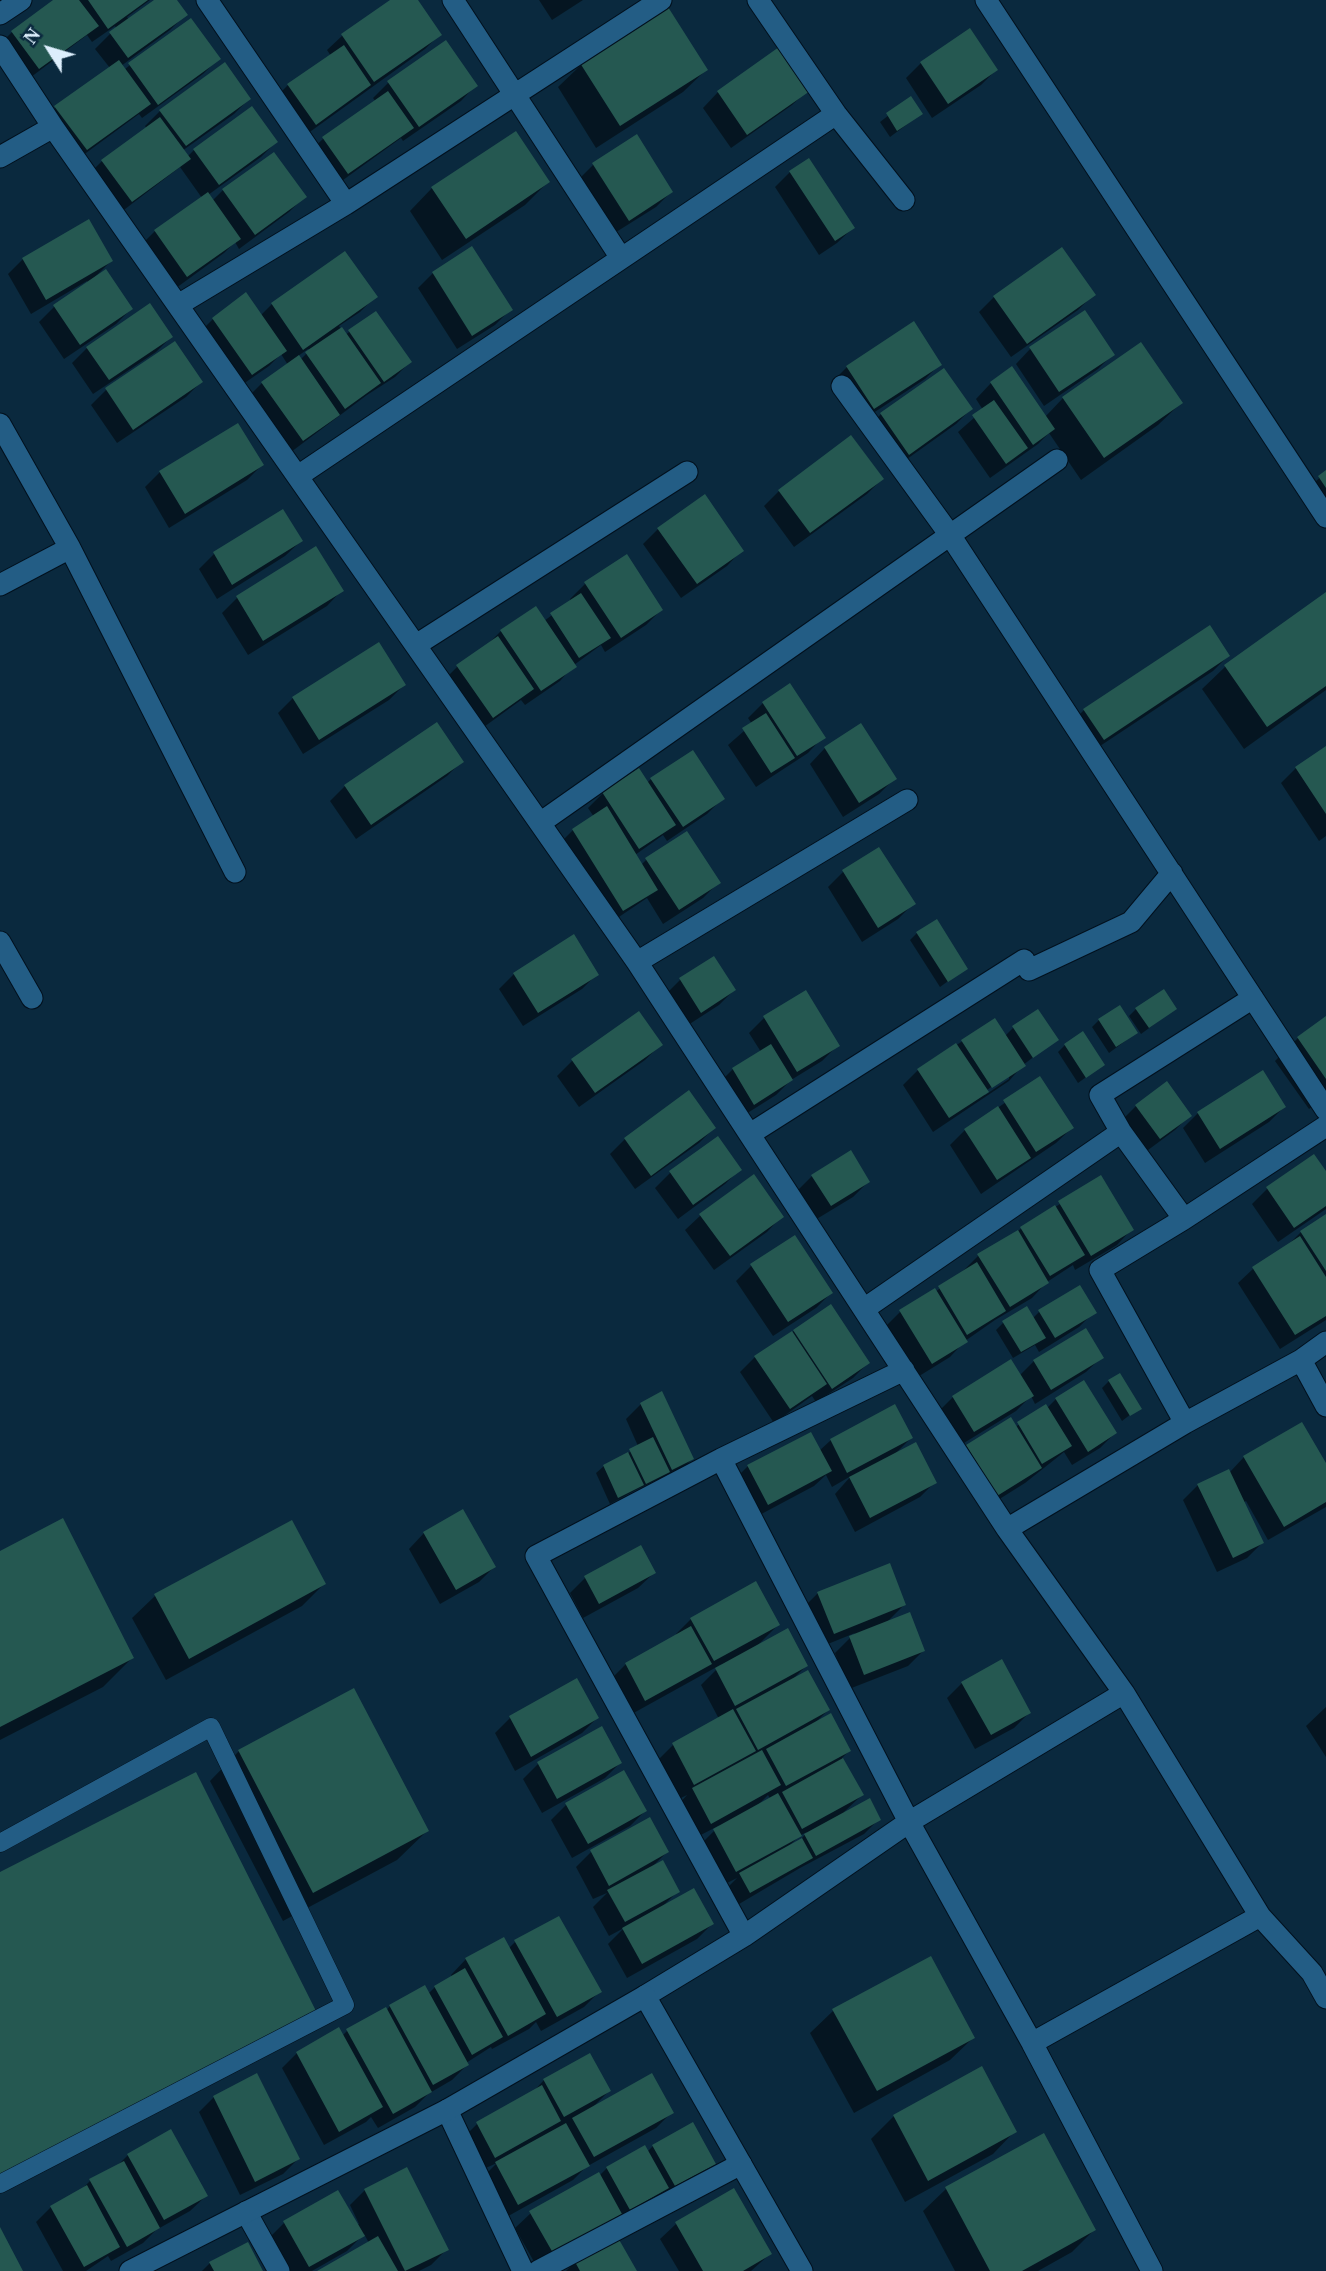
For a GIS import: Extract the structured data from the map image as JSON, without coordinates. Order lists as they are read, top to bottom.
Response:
{
  "north": "top left"
}
